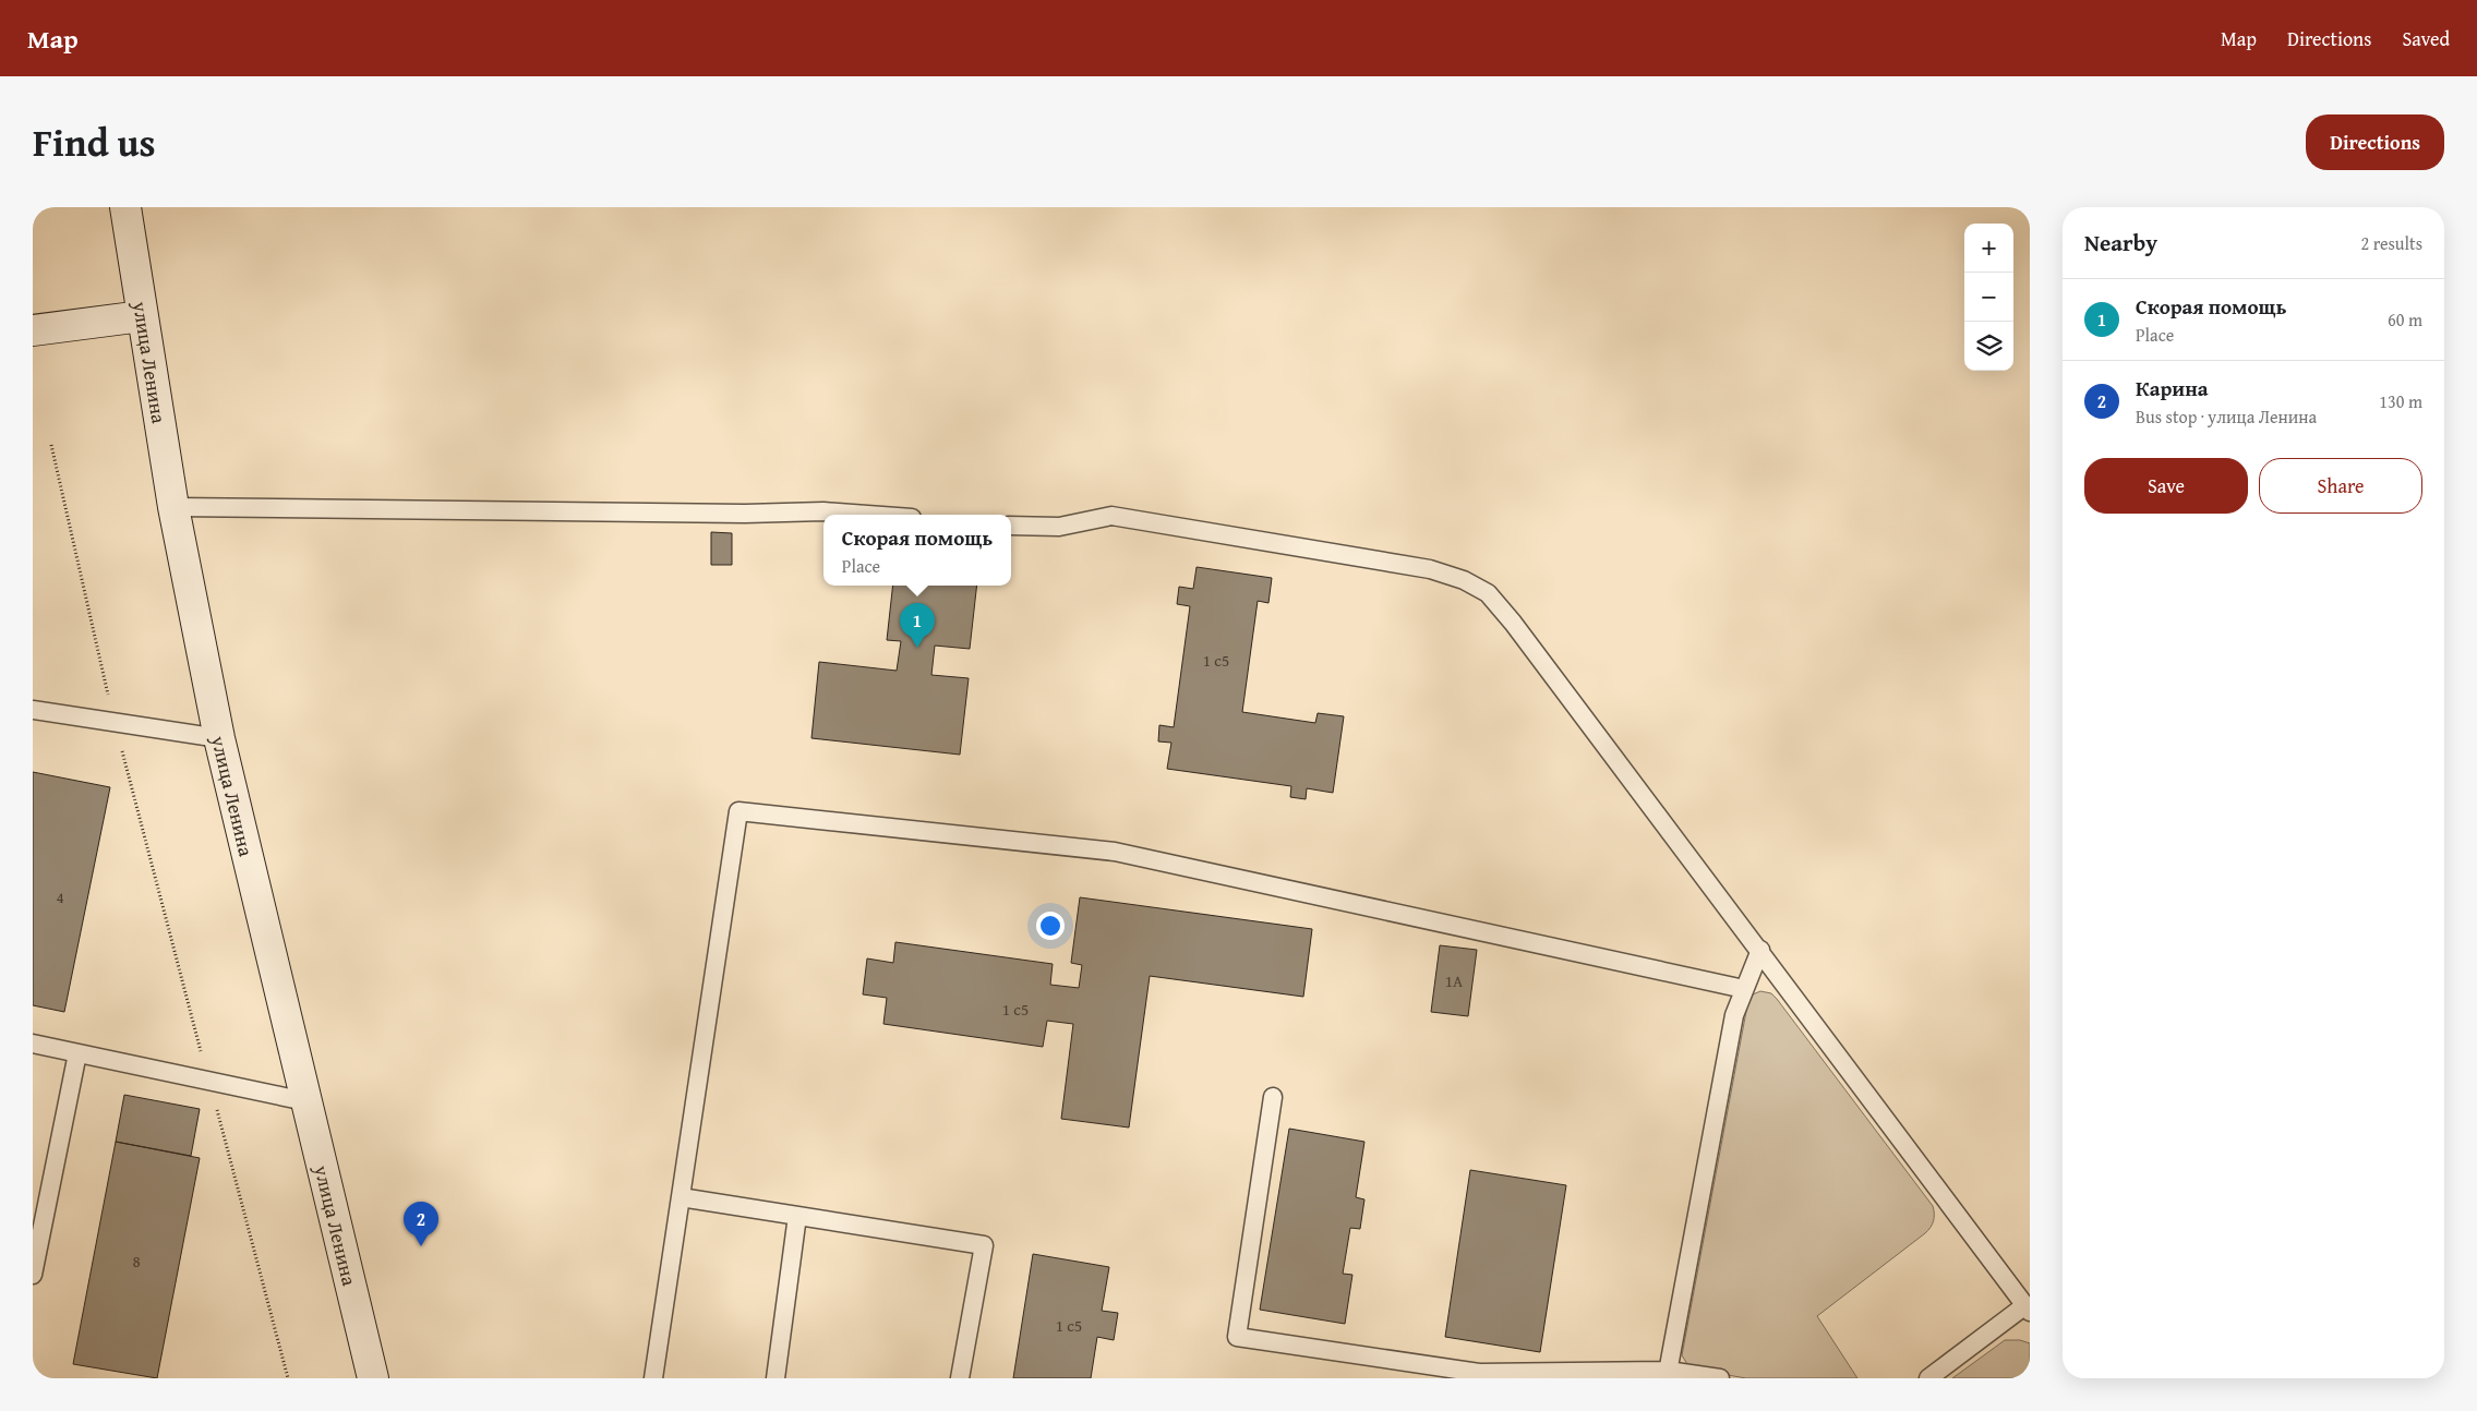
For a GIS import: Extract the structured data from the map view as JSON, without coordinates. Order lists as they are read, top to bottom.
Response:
{
  "streets": {
    "main road": ["улица Ленина"]
  },
  "house_numbers": [
    "1 с5",
    "4",
    "1А",
    "1 с5",
    "8",
    "1 с5"
  ],
  "page": {
    "header": "Map",
    "nav": ["Map", "Directions", "Saved"],
    "title": "Find us",
    "buttons": [
      "Directions",
      ["Save", "Share"]
    ],
    "heading": ["Nearby", "2 results"],
    "map_buttons": ["+", "−"],
    "list": [
      {
        "mark": "1",
        "name": "Скорая помощь",
        "note": "Place",
        "value": "60 m"
      },
      {
        "mark": "2",
        "name": "Карина",
        "note": "Bus stop · улица Ленина",
        "value": "130 m"
      }
    ],
    "popup": ["Скорая помощь", "Place"],
    "pins": ["1", "2"]
  }
}
